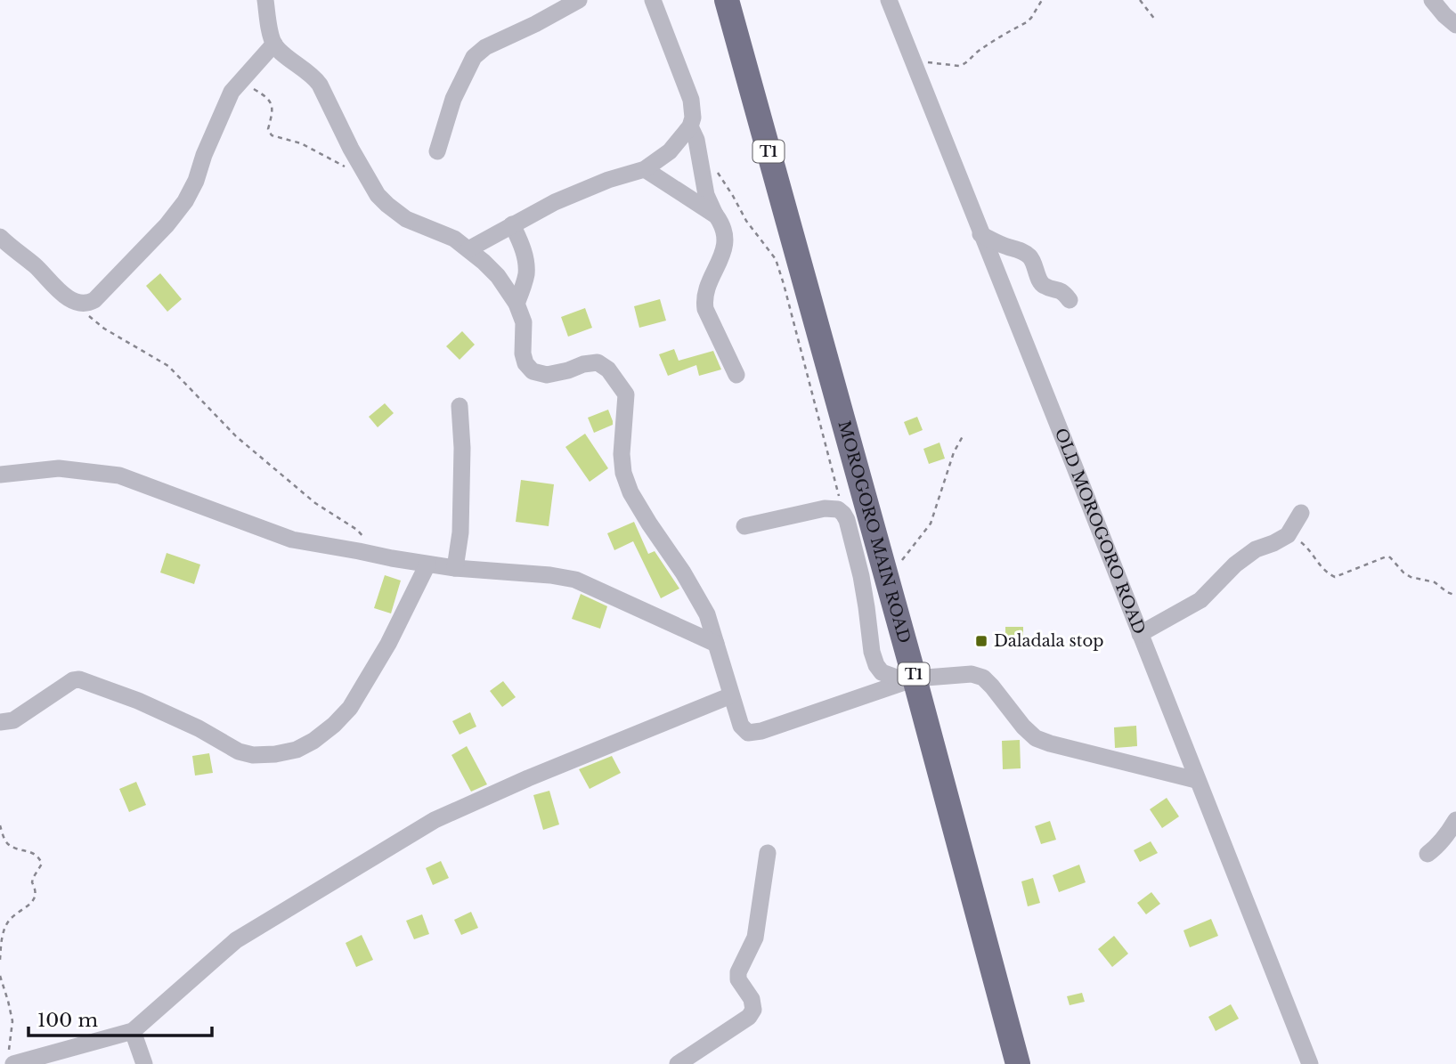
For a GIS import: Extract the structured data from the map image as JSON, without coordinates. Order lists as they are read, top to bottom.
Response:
{
  "streets": {
    "highway": ["T1", "MOROGORO MAIN ROAD"],
    "street": ["OLD MOROGORO ROAD"]
  },
  "places": {
    "transit": ["Daladala stop"]
  },
  "scale_bar": "100 m"
}
